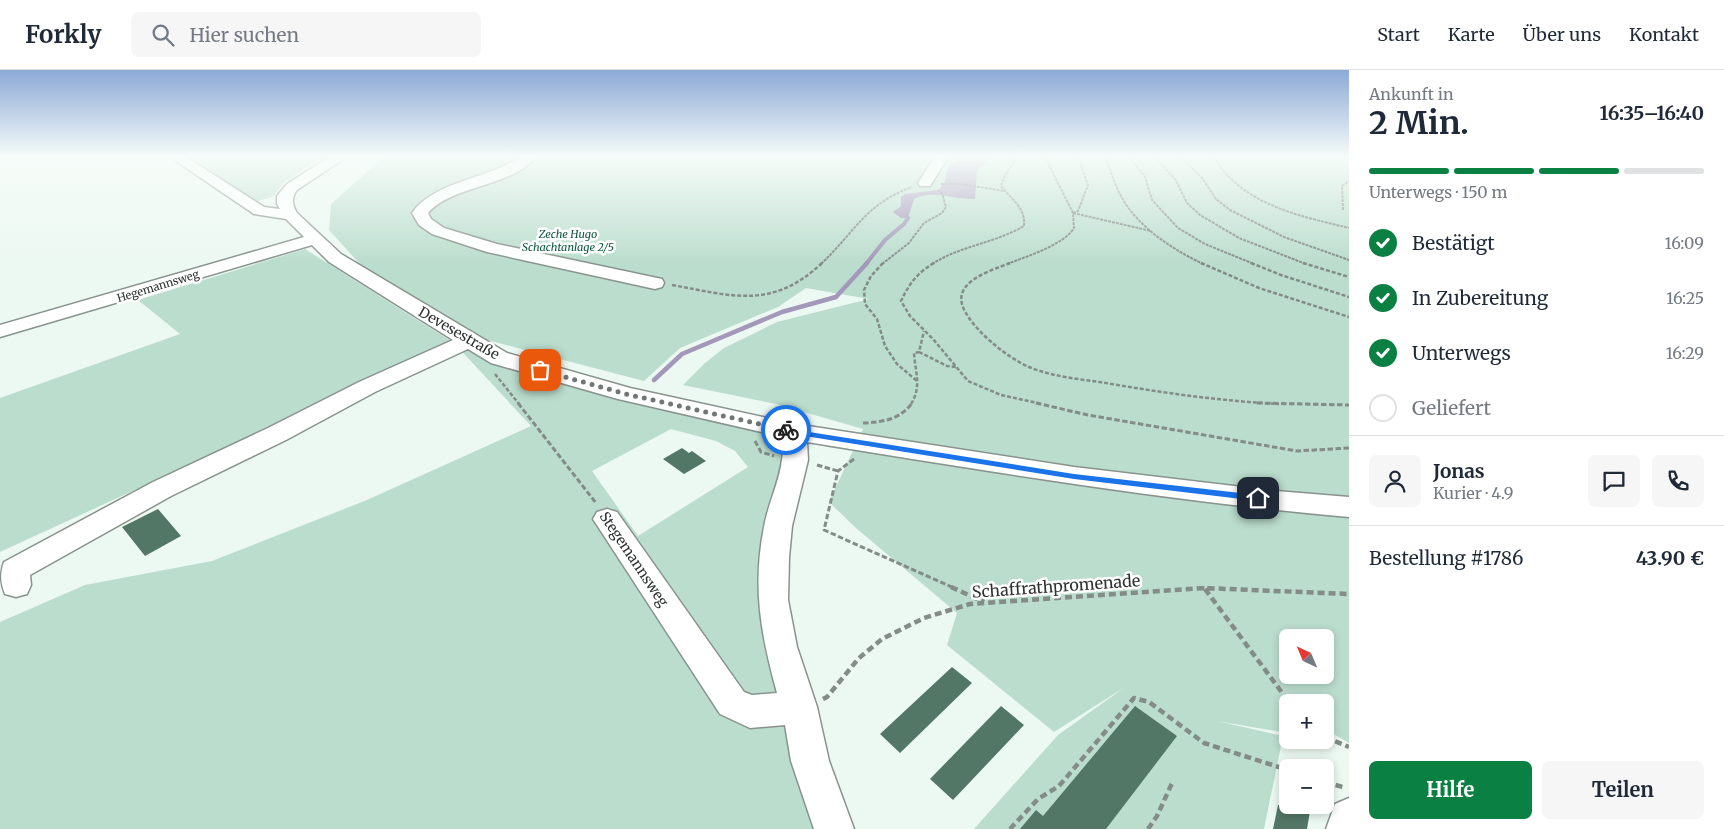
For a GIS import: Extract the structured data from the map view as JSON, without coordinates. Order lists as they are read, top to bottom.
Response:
{
  "streets": {
    "street": ["Hegemannsweg", "Devesestraße", "Stegemannsweg"],
    "path": ["Schaffrathpromenade"]
  },
  "crossings": [
    ["Hegemannsweg", "Devesestraße"],
    ["Stegemannsweg", "Schaffrathpromenade"]
  ],
  "parks": ["Zeche Hugo Schachtanlage 2/5"],
  "north": "top left",
  "page": {
    "header": "Forkly",
    "search": "Hier suchen",
    "nav": [
      "Start",
      "Karte",
      "Über uns",
      "Kontakt"
    ],
    "heading": ["2 Min.", "Ankunft in", "16:35–16:40"],
    "panel": [
      "Jonas",
      "Kurier · 4.9",
      "Bestellung #1786",
      "43.90 €"
    ],
    "bar": "Unterwegs · 150 m",
    "list": [
      ["Bestätigt", "16:09"],
      ["In Zubereitung", "16:25"],
      ["Unterwegs", "16:29"],
      "Geliefert"
    ],
    "map_buttons": ["+", "−"],
    "buttons": ["Hilfe", "Teilen"]
  }
}
